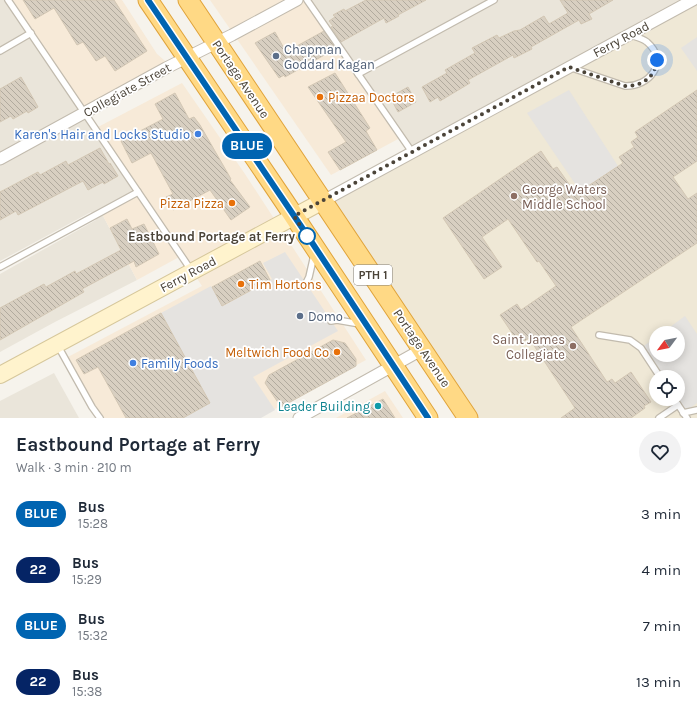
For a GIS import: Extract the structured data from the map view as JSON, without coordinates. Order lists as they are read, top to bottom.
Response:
{
  "streets": {
    "highway": ["Portage Avenue", "PTH 1"],
    "main road": ["Ferry Road"],
    "street": ["Collegiate Street"]
  },
  "crossings": [
    ["Ferry Road", "Portage Avenue"],
    ["Ferry Road", "PTH 1"],
    ["Portage Avenue", "Collegiate Street"],
    ["Collegiate Street", "PTH 1"]
  ],
  "places": [
    "Chapman Goddard Kagan",
    "Pizzaa Doctors",
    "Karen's Hair and Locks Studio",
    "George Waters Middle School",
    "Pizza Pizza",
    "Eastbound Portage at Ferry",
    "Tim Hortons",
    "Domo",
    "Saint James Collegiate",
    "Meltwich Food Co",
    "Family Foods",
    "Leader Building"
  ],
  "lines": ["bus line BLUE"],
  "north": "bottom left",
  "page": {
    "on_map": "BLUE",
    "heading": ["Eastbound Portage at Ferry", "Walk · 3 min · 210 m"],
    "list": [
      {
        "mark": "BLUE",
        "name": "Bus",
        "note": "15:28",
        "value": "3 min"
      },
      {
        "mark": "22",
        "name": "Bus",
        "note": "15:29",
        "value": "4 min"
      },
      {
        "mark": "BLUE",
        "name": "Bus",
        "note": "15:32",
        "value": "7 min"
      },
      {
        "mark": "22",
        "name": "Bus",
        "note": "15:38",
        "value": "13 min"
      }
    ]
  }
}
